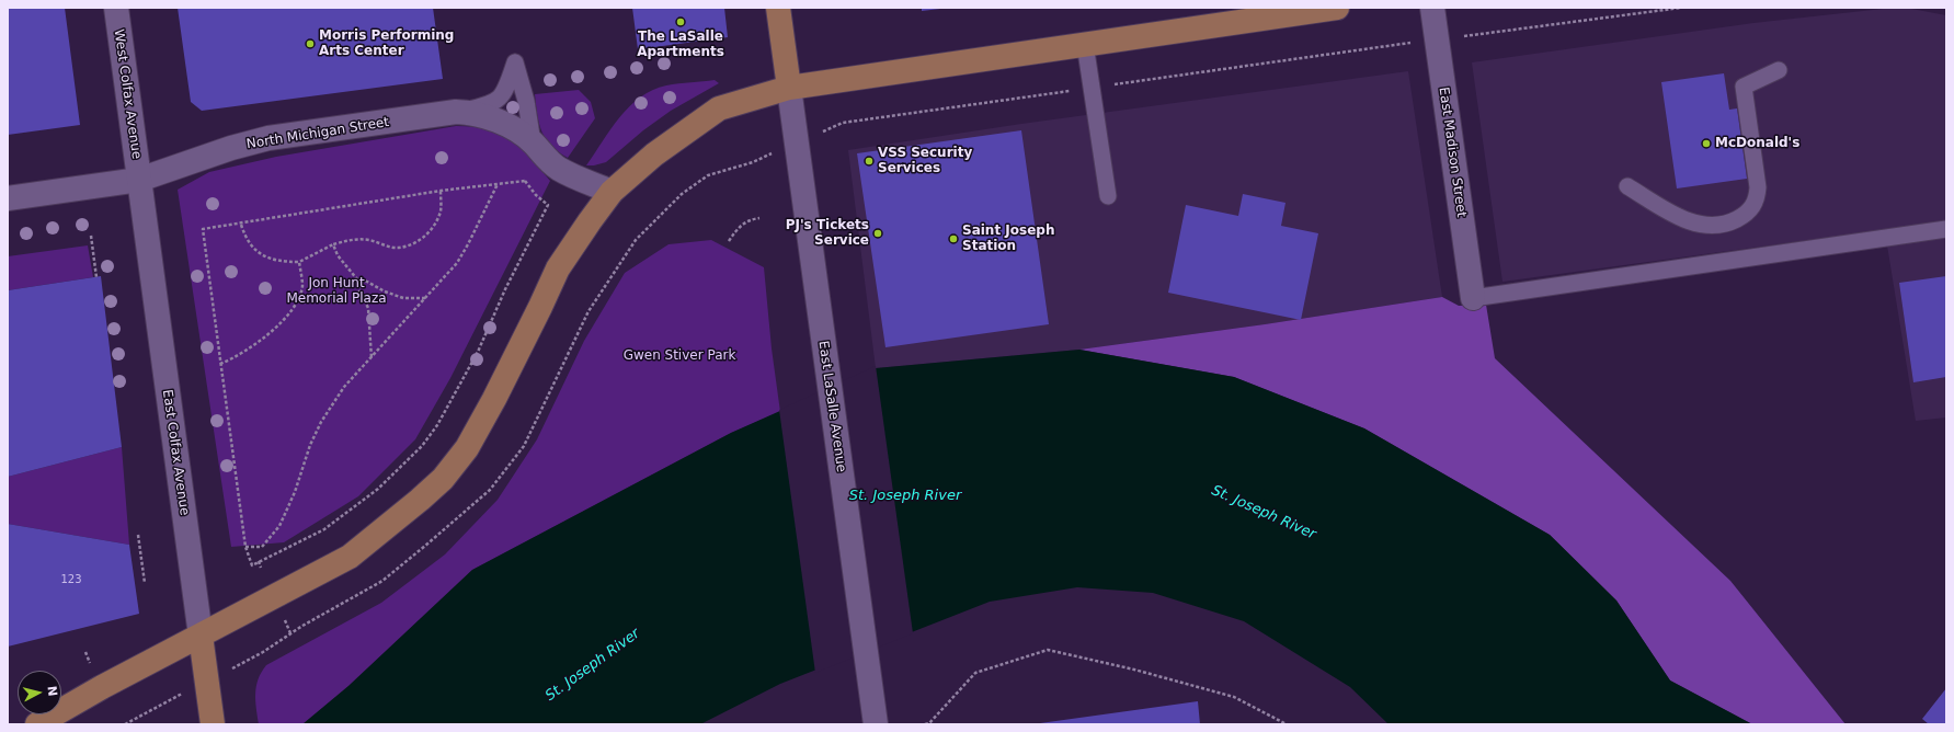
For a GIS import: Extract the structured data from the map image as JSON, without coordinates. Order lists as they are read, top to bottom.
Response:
{
  "streets": {
    "main road": ["East Colfax Avenue"],
    "street": [
      "West Colfax Avenue",
      "North Michigan Street",
      "East Madison Street",
      "East LaSalle Avenue"
    ]
  },
  "crossings": [
    ["West Colfax Avenue", "North Michigan Street"],
    ["West Colfax Avenue", "East Colfax Avenue"],
    ["North Michigan Street", "East Colfax Avenue"]
  ],
  "water": ["St. Joseph River"],
  "parks": ["Jon Hunt Memorial Plaza", "Gwen Stiver Park"],
  "places": [
    "The LaSalle Apartments",
    "Morris Performing Arts Center",
    "McDonald's",
    "VSS Security Services",
    "PJ's Tickets Service",
    "Saint Joseph Station"
  ],
  "house_numbers": ["123"],
  "north": "right"
}
